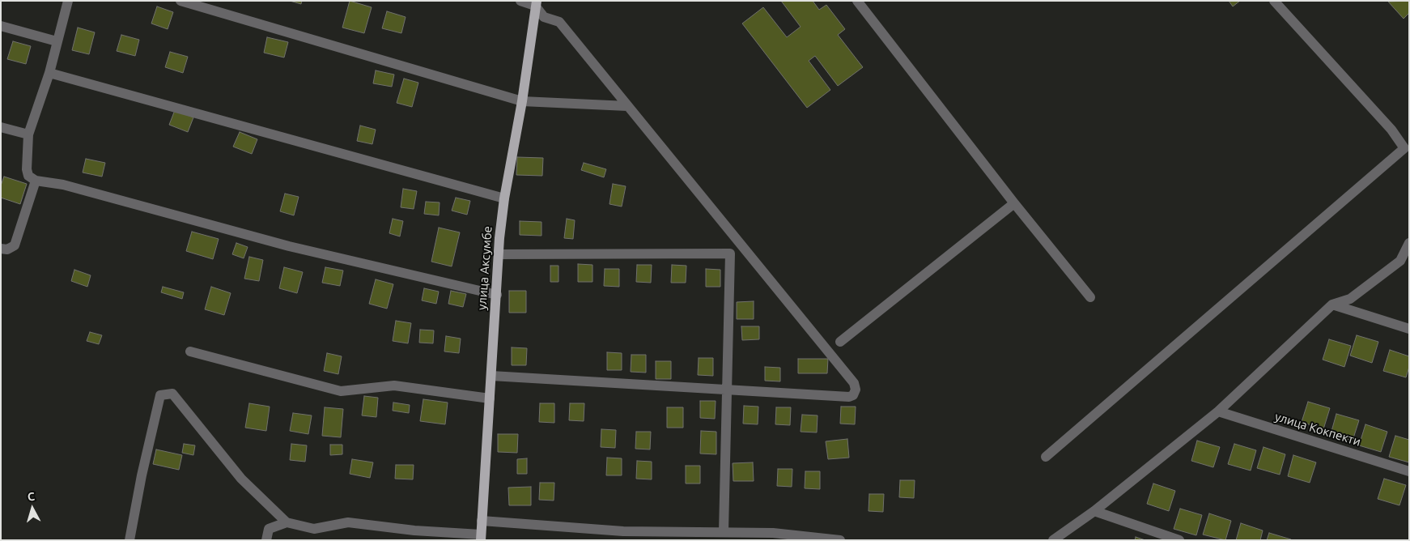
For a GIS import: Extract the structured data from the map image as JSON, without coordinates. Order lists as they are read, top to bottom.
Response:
{
  "streets": {
    "main road": ["улица Аксумбе"],
    "street": ["улица Кокпекти"]
  },
  "north": "top"
}
